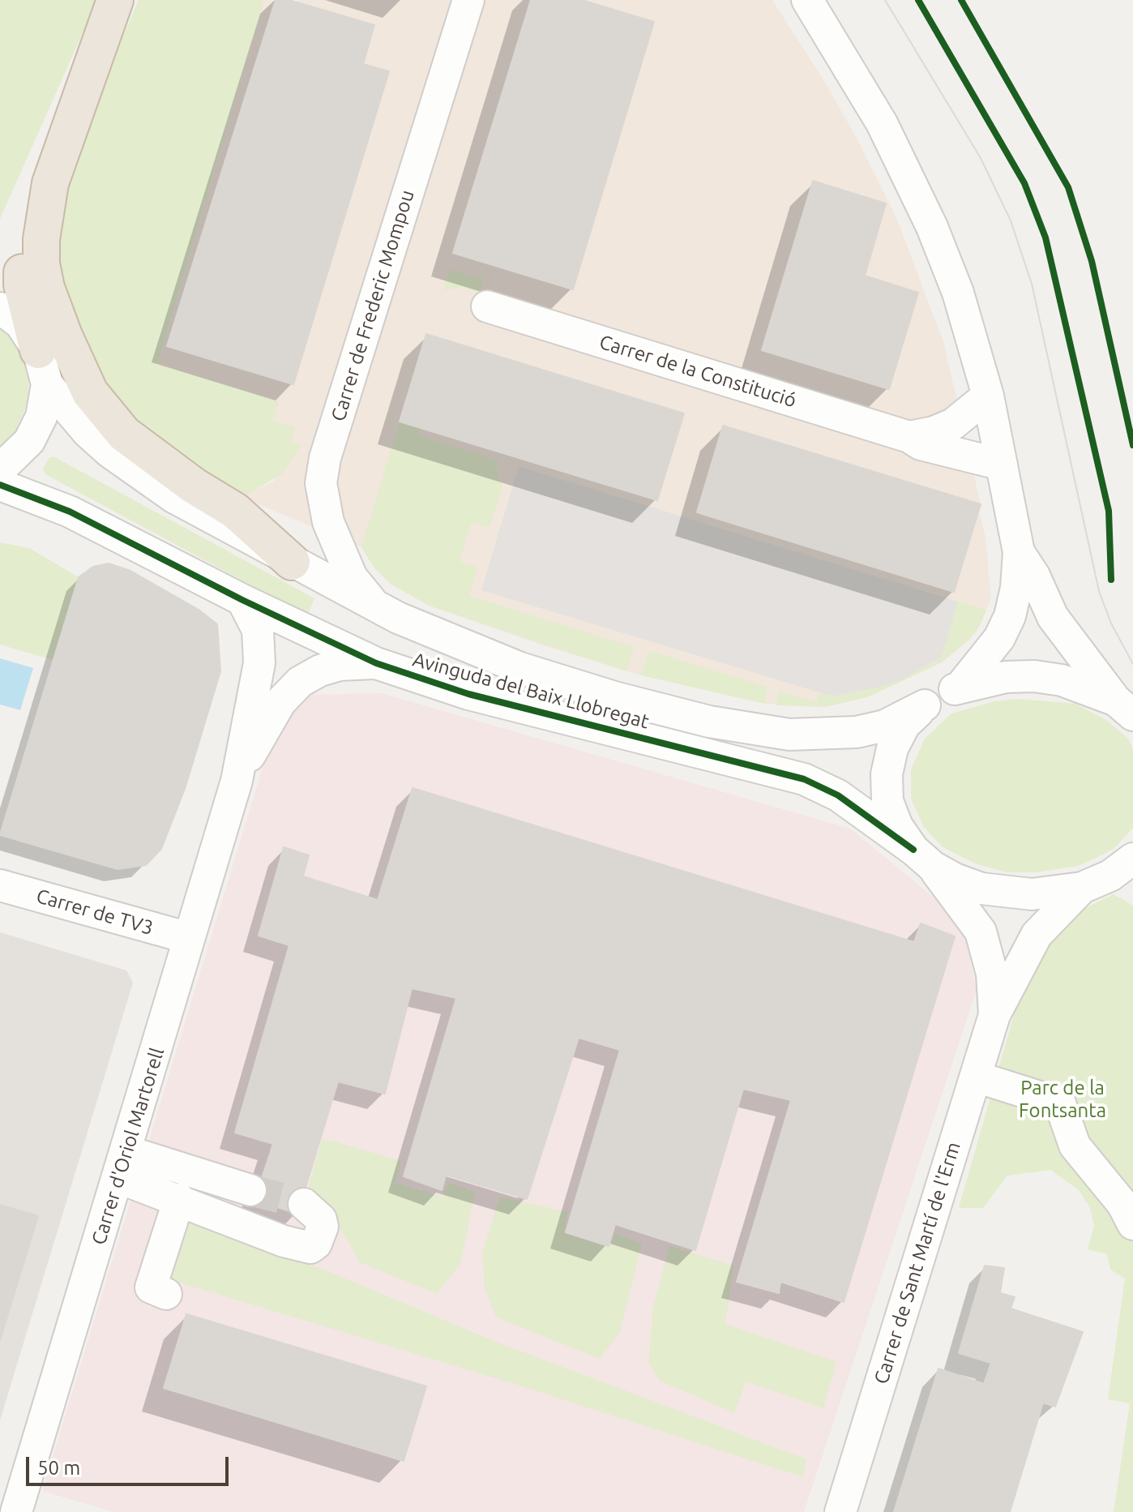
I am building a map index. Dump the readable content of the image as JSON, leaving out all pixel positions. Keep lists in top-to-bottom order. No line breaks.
{"streets":{"street":["Carrer de Frederic Mompou","Carrer de la Constitució","Avinguda del Baix Llobregat","Carrer de TV3","Carrer d'Oriol Martorell","Carrer de Sant Martí de l'Erm"]},"crossings":[["Carrer de Frederic Mompou","Avinguda del Baix Llobregat"],["Avinguda del Baix Llobregat","Carrer d'Oriol Martorell"],["Avinguda del Baix Llobregat","Carrer de Sant Martí de l'Erm"],["Carrer de TV3","Carrer d'Oriol Martorell"]],"parks":["Parc de la Fontsanta"],"scale_bar":"50 m"}
